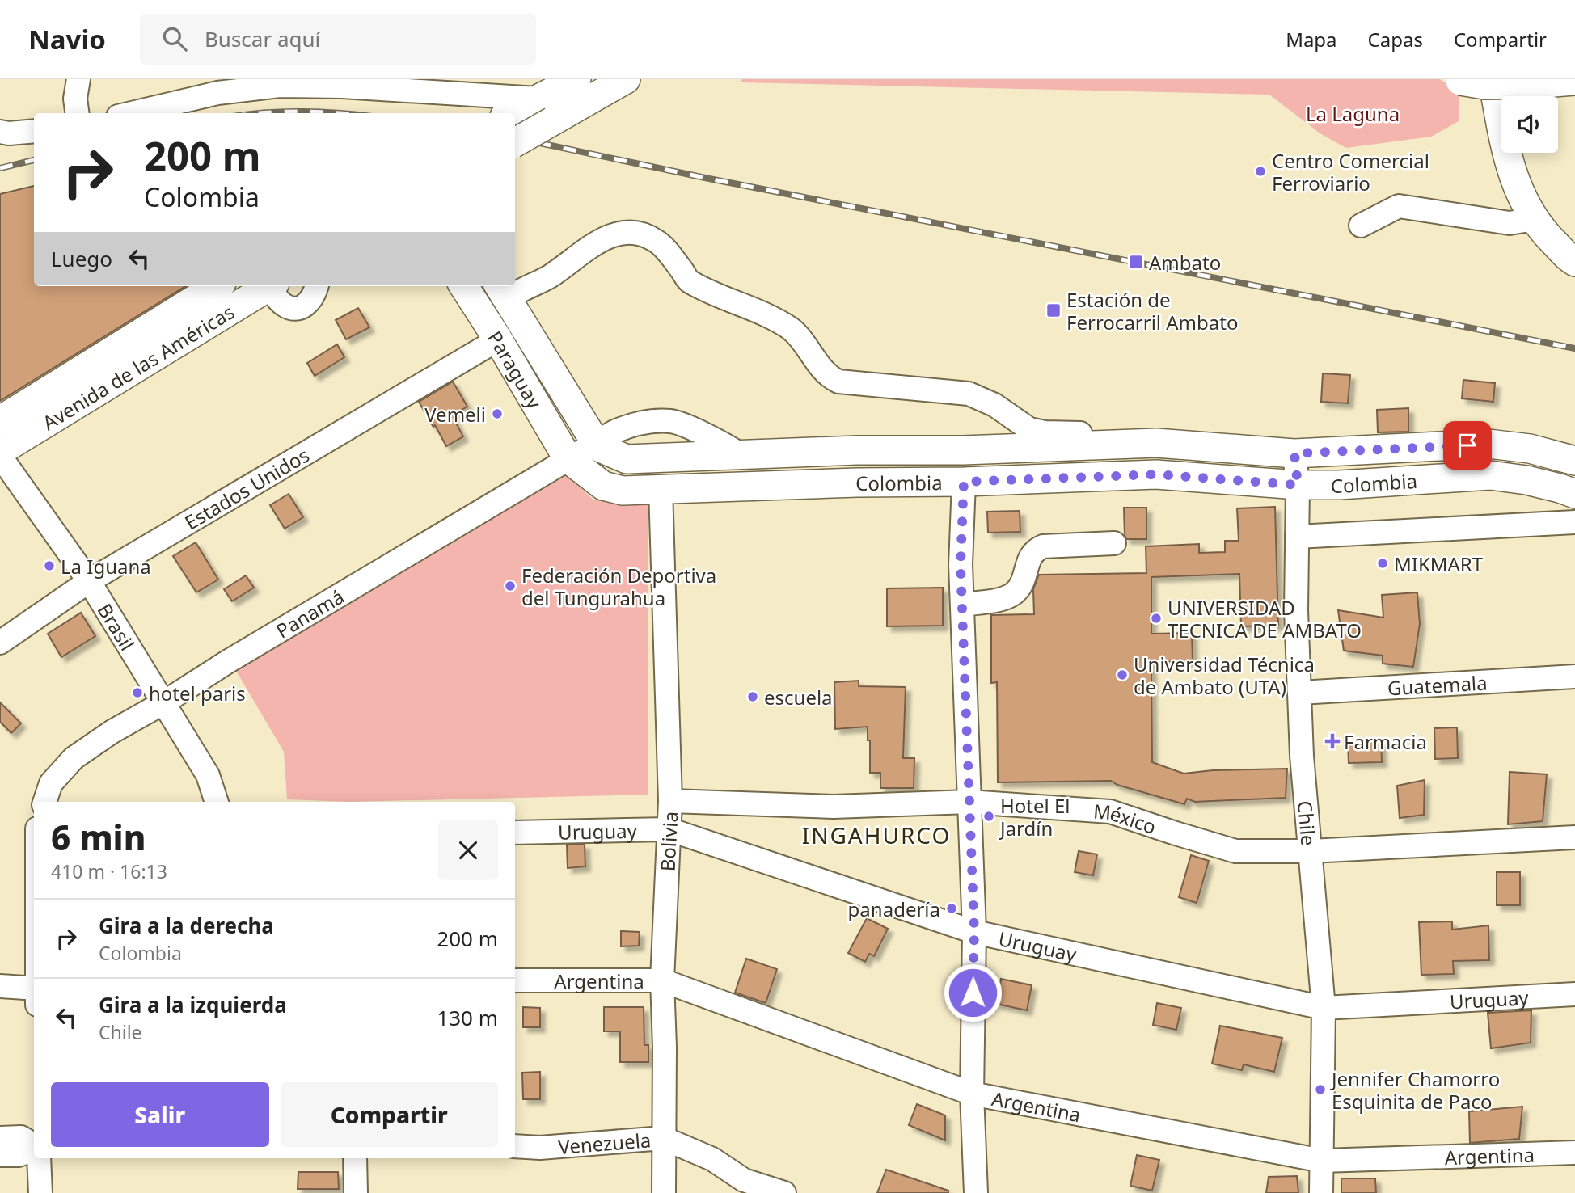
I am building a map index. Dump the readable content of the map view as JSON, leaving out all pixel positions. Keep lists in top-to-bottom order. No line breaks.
{"streets":{"main road":["Avenida de las Américas","Paraguay","Colombia"],"street":["Estados Unidos","Panamá","Brasil","Guatemala","México","Chile","Uruguay","Bolivia","Argentina","Venezuela"]},"crossings":[["Paraguay","Colombia"],["Paraguay","Estados Unidos"],["Paraguay","Panamá"],["Colombia","Panamá"],["Colombia","Chile"],["Colombia","Bolivia"],["Estados Unidos","Brasil"],["Panamá","Brasil"],["Guatemala","Chile"],["México","Chile"],["México","Bolivia"],["Chile","Uruguay"],["Chile","Argentina"],["Uruguay","Bolivia"],["Bolivia","Argentina"],["Bolivia","Venezuela"]],"districts":["INGAHURCO"],"parks":["La Laguna"],"places":{"other":["Centro Comercial Ferroviario","Vemeli","MIKMART","La Iguana","Federación Deportiva del Tungurahua","UNIVERSIDAD TECNICA DE AMBATO","Universidad Técnica de Ambato (UTA)","hotel paris","escuela","Hotel El Jardín","panadería","Jennifer Chamorro Esquinita de Paco"],"transit":["Ambato","Estación de Ferrocarril Ambato"],"health":["Farmacia"]},"page":{"header":"Navio","search":"Buscar aquí","nav":["Mapa","Capas","Compartir"],"turn":["200 m","Colombia"],"then":"Luego","heading":["6 min","410 m · 16:13"],"list":[{"name":"Gira a la derecha","note":"Colombia","value":"200 m"},{"name":"Gira a la izquierda","note":"Chile","value":"130 m"}],"buttons":["Salir","Compartir"]}}
